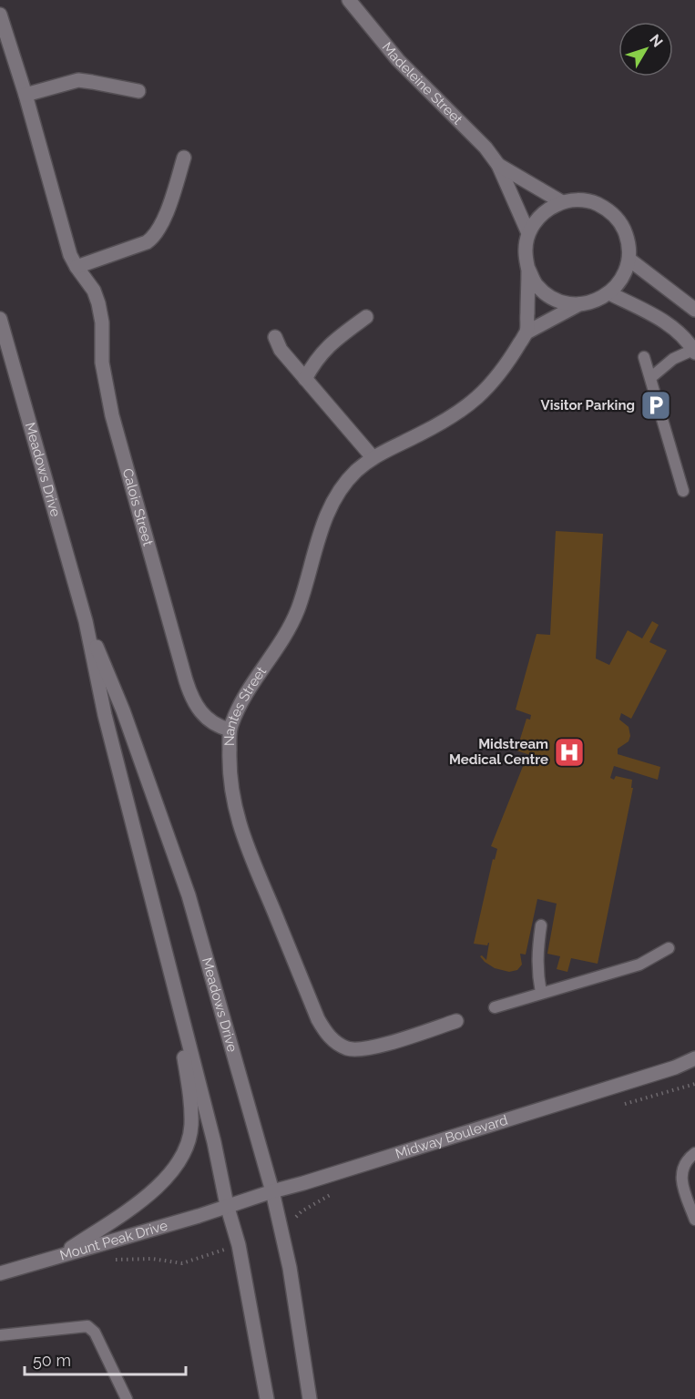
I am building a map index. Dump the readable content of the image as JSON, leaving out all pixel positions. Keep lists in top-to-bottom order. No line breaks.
{"streets":{"street":["Madeleine Street","Meadows Drive","Calois Street","Nantes Street","Midway Boulevard","Mount Peak Drive"]},"crossings":[["Madeleine Street","Nantes Street"],["Meadows Drive","Midway Boulevard"],["Meadows Drive","Mount Peak Drive"],["Calois Street","Nantes Street"],["Midway Boulevard","Mount Peak Drive"]],"places":{"parking":["Visitor Parking"],"hospital":["Midstream Medical Centre"]},"scale_bar":"50 m","north":"top right"}
